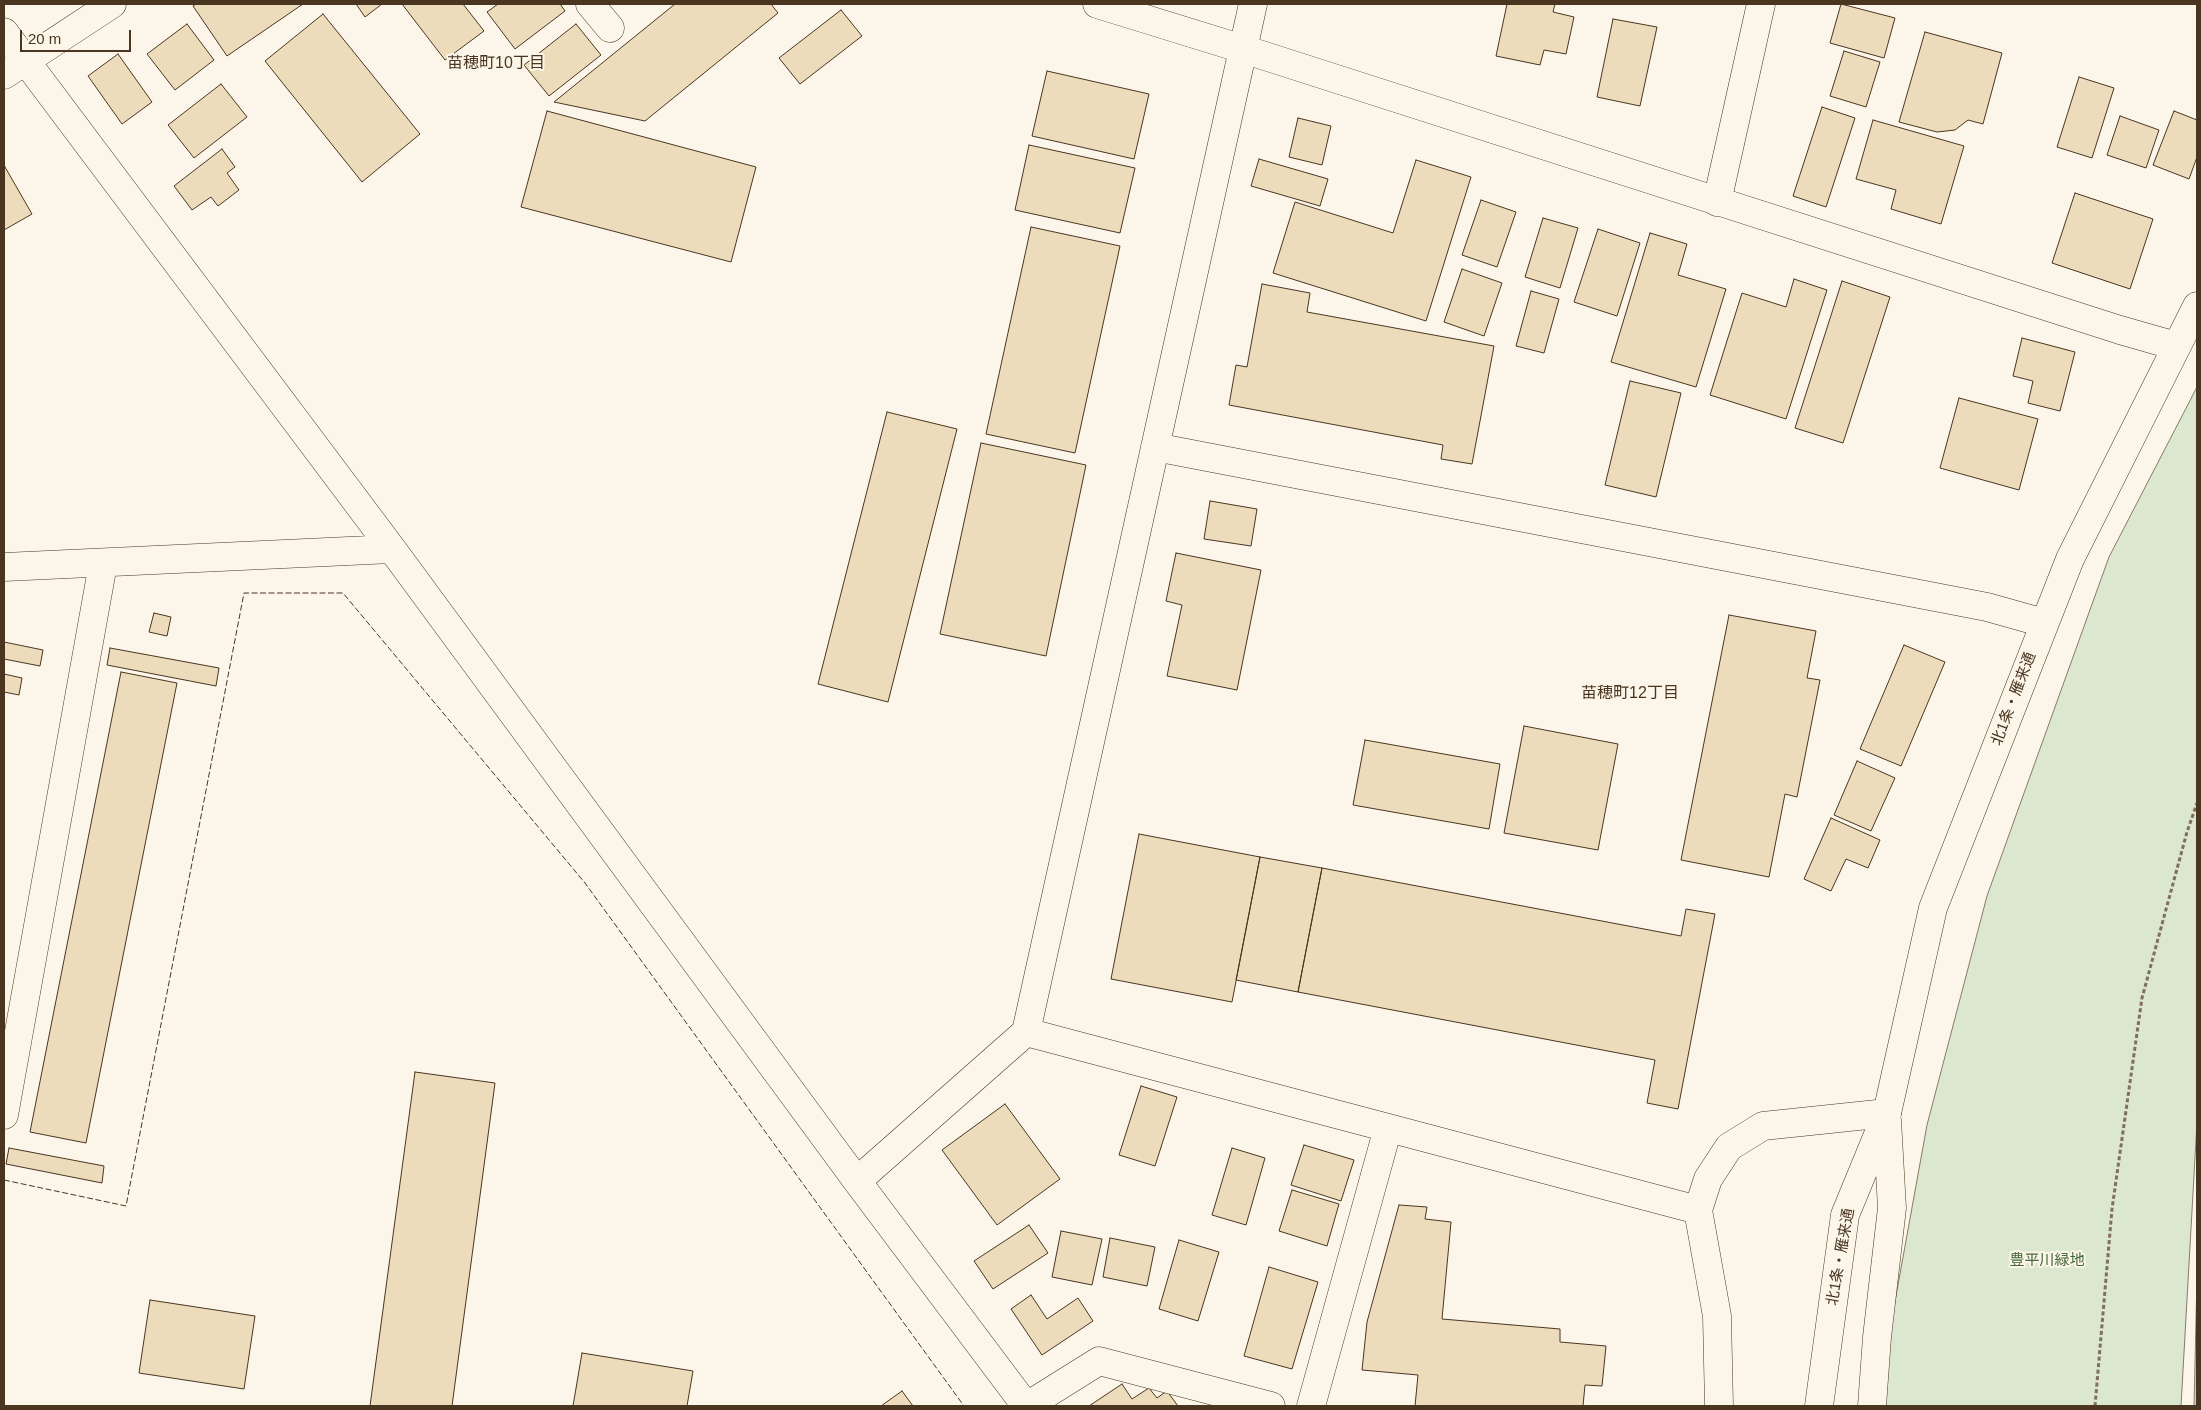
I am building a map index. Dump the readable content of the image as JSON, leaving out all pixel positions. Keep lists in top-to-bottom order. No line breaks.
{"streets":{"main road":["北1条・雁来通"]},"districts":["苗穂町10丁目","苗穂町12丁目"],"parks":["豊平川緑地"],"scale_bar":"20 m"}
